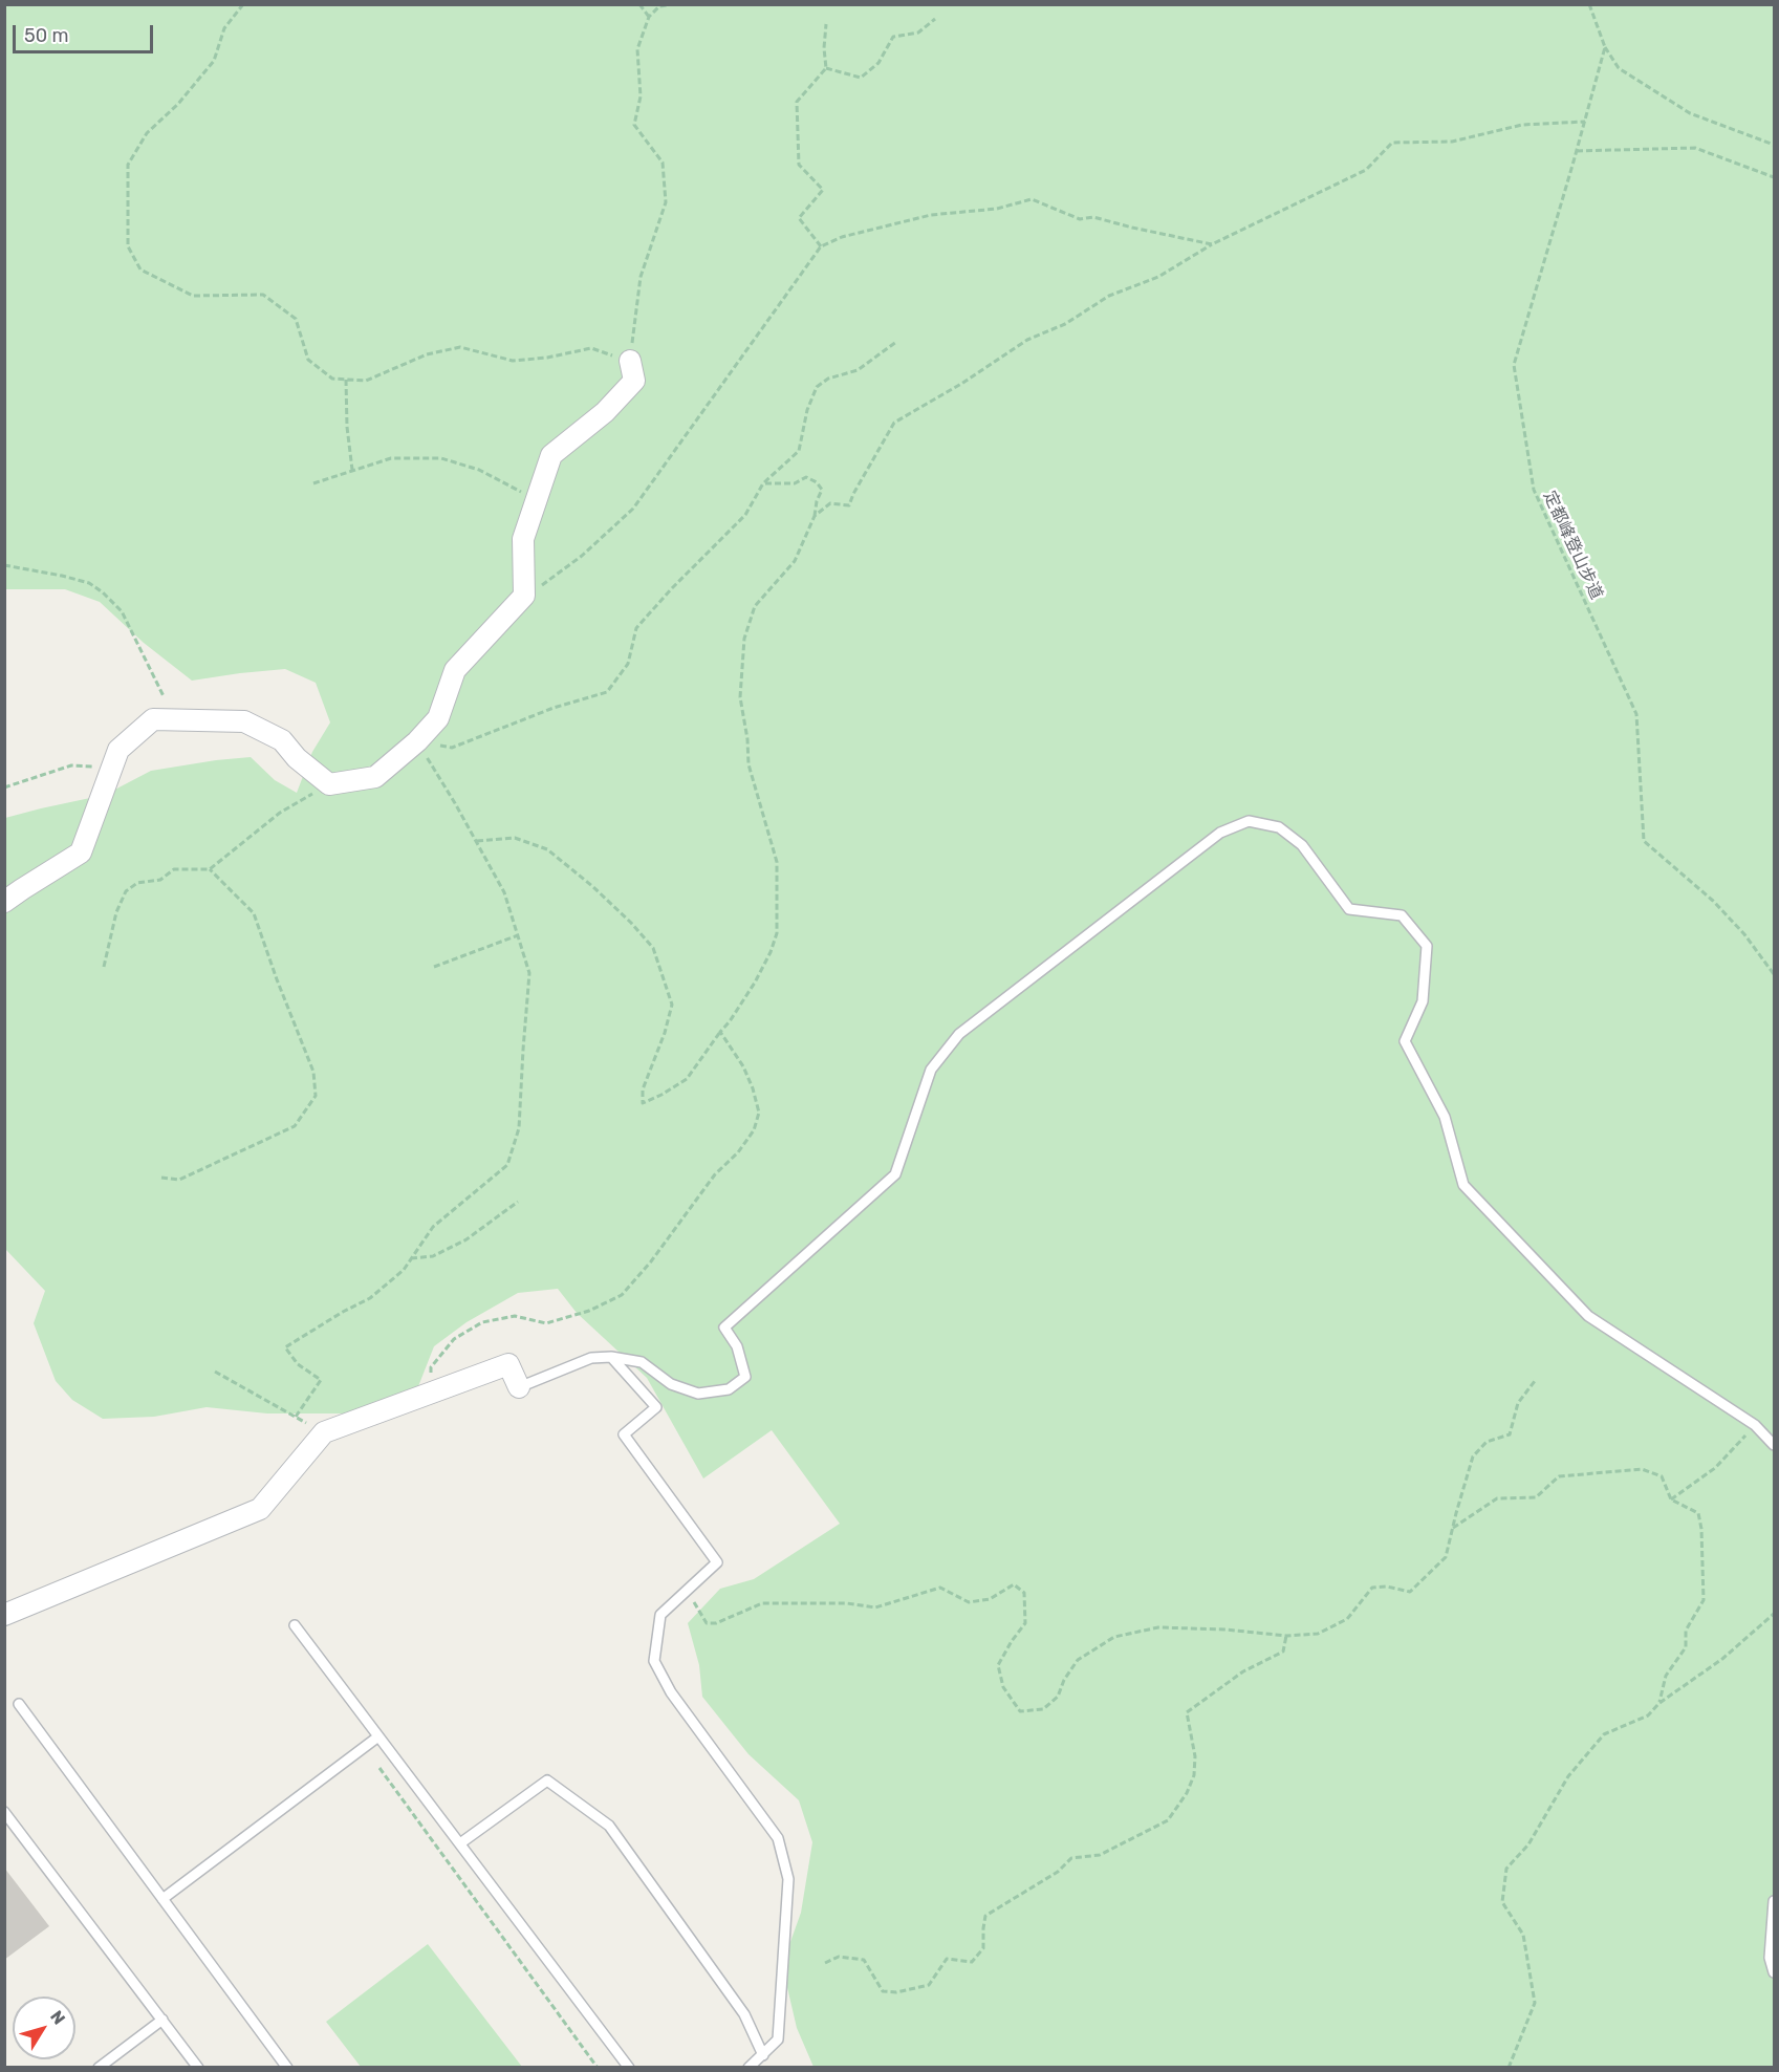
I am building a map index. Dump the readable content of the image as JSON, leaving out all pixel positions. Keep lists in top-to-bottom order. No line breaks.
{"streets":{"path":["定都峰登山步道"]},"scale_bar":"50 m","north":"top right"}
